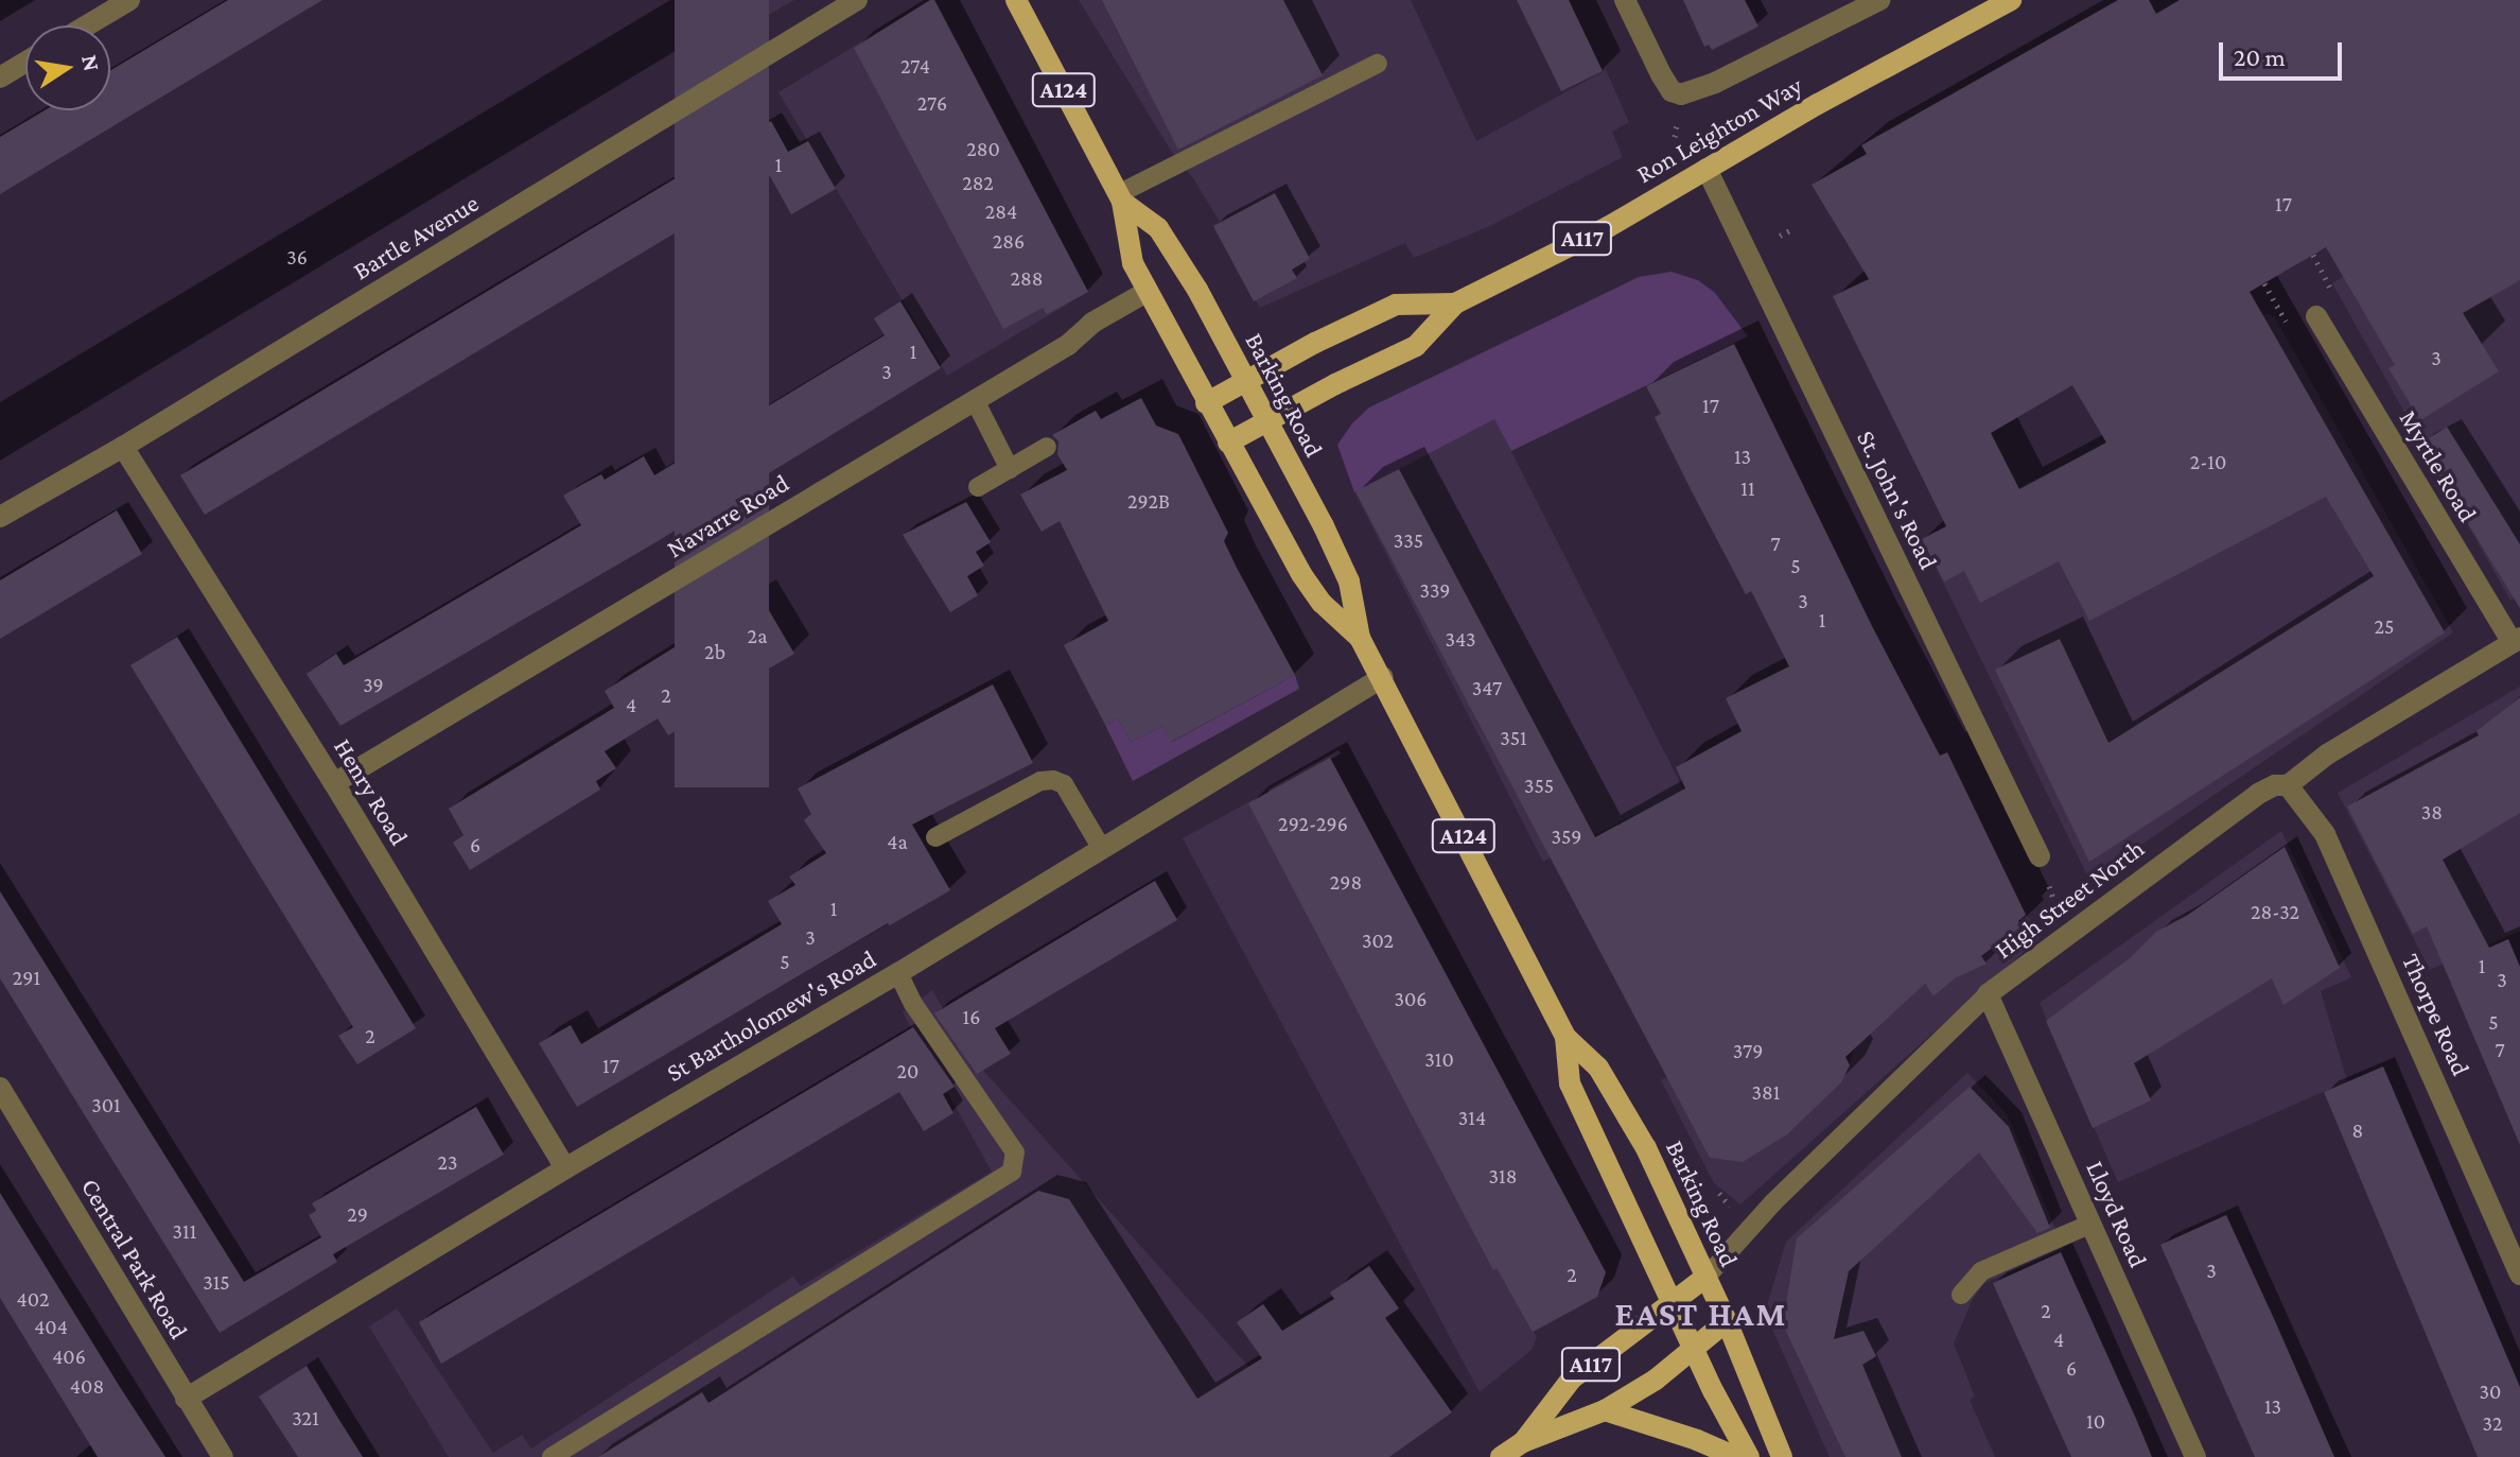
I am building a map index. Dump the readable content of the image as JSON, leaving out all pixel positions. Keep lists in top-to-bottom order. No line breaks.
{"streets":{"main road":["A124","Ron Leighton Way","A117","Barking Road"],"street":["Bartle Avenue","Myrtle Road","St. John's Road","Navarre Road","Henry Road","High Street North","Thorpe Road","St Bartholomew's Road","Lloyd Road","Central Park Road"]},"crossings":[["Ron Leighton Way","Barking Road"],["Ron Leighton Way","St. John's Road"],["Bartle Avenue","Henry Road"],["A117","Barking Road"],["Barking Road","Navarre Road"],["Barking Road","High Street North"],["Barking Road","St Bartholomew's Road"],["Myrtle Road","High Street North"],["Navarre Road","Henry Road"],["Henry Road","St Bartholomew's Road"],["High Street North","Thorpe Road"],["High Street North","Lloyd Road"],["St Bartholomew's Road","Central Park Road"]],"districts":["EAST HAM"],"house_numbers":["274","276","280","1","282","17","284","286","36","288","1","3","3","17","13","2-10","11","292B","335","7","5","339","3","1","25","2a","343","2b","39","347","2","4","351","355","38","292-296","359","4a","6","298","1","28-32","3","302","5","1","291","3","306","16","5","2","7","379","310","17","20","381","301","314","8","23","318","29","311","3","2","315","402","2","404","4","406","6","408","30","13","321","10","32"],"scale_bar":"20 m","north":"right"}
